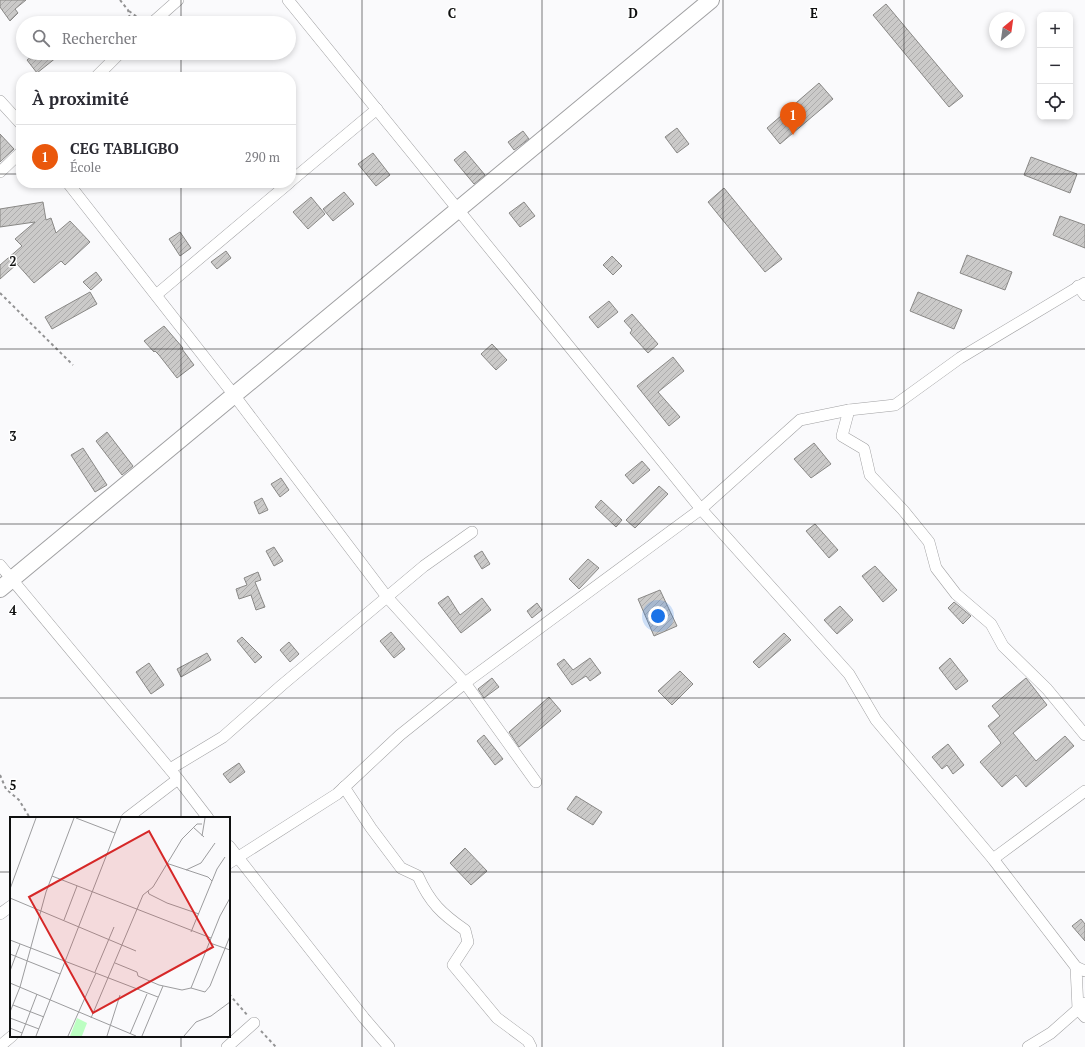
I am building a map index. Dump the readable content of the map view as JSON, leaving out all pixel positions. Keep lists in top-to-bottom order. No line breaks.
{"north":"top right","page":{"map_buttons":["+","−"],"search":"Rechercher","heading":"À proximité","pins":"1","list":[{"mark":"1","name":"CEG TABLIGBO","note":"École","value":"290 m"}]},"grid":{"columns":["C","D","E"],"rows":["2","3","4","5"]}}
